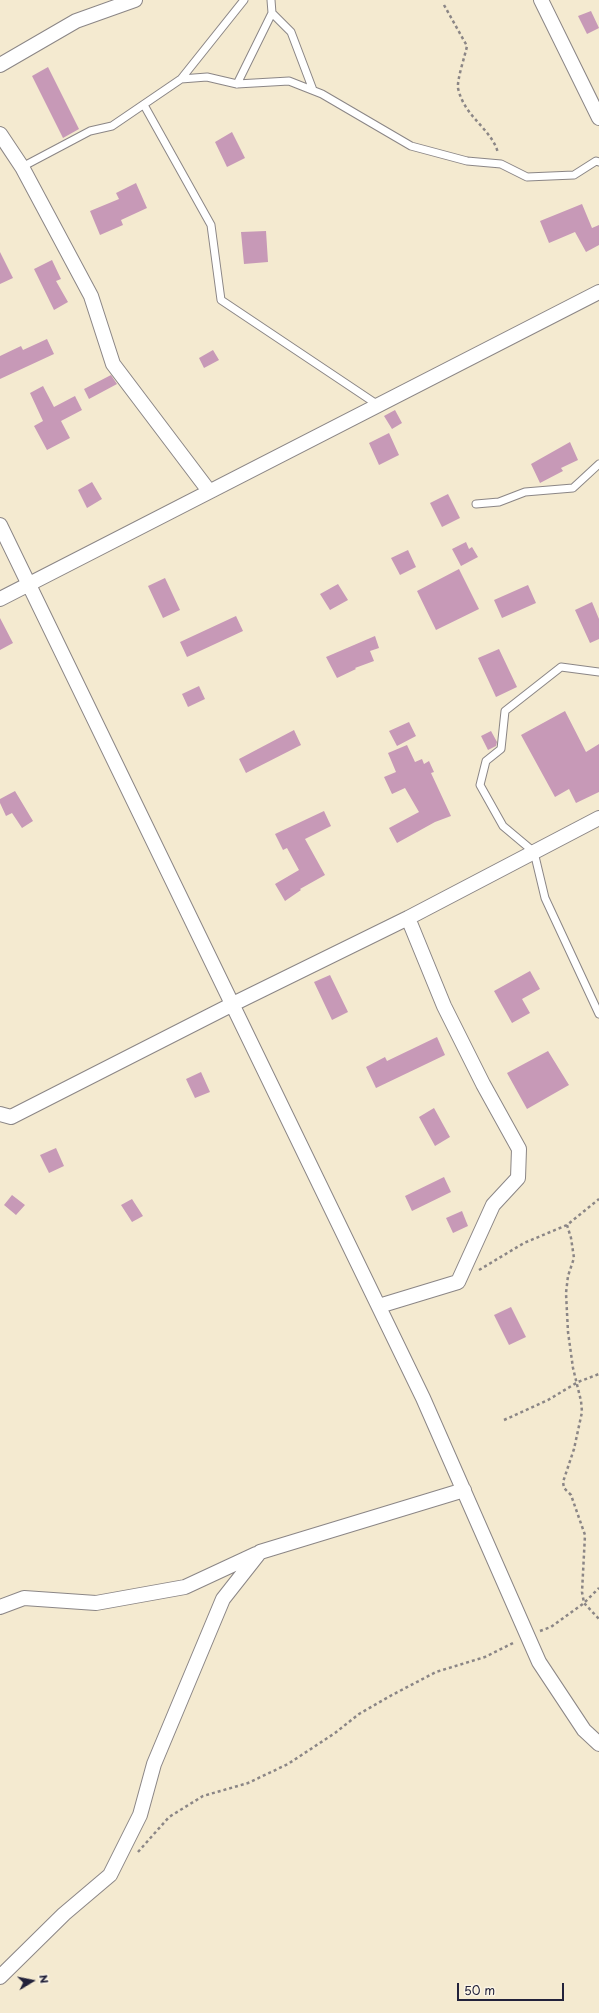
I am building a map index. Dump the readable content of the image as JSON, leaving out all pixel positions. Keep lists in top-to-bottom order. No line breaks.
{"scale_bar":"50 m","north":"right"}
